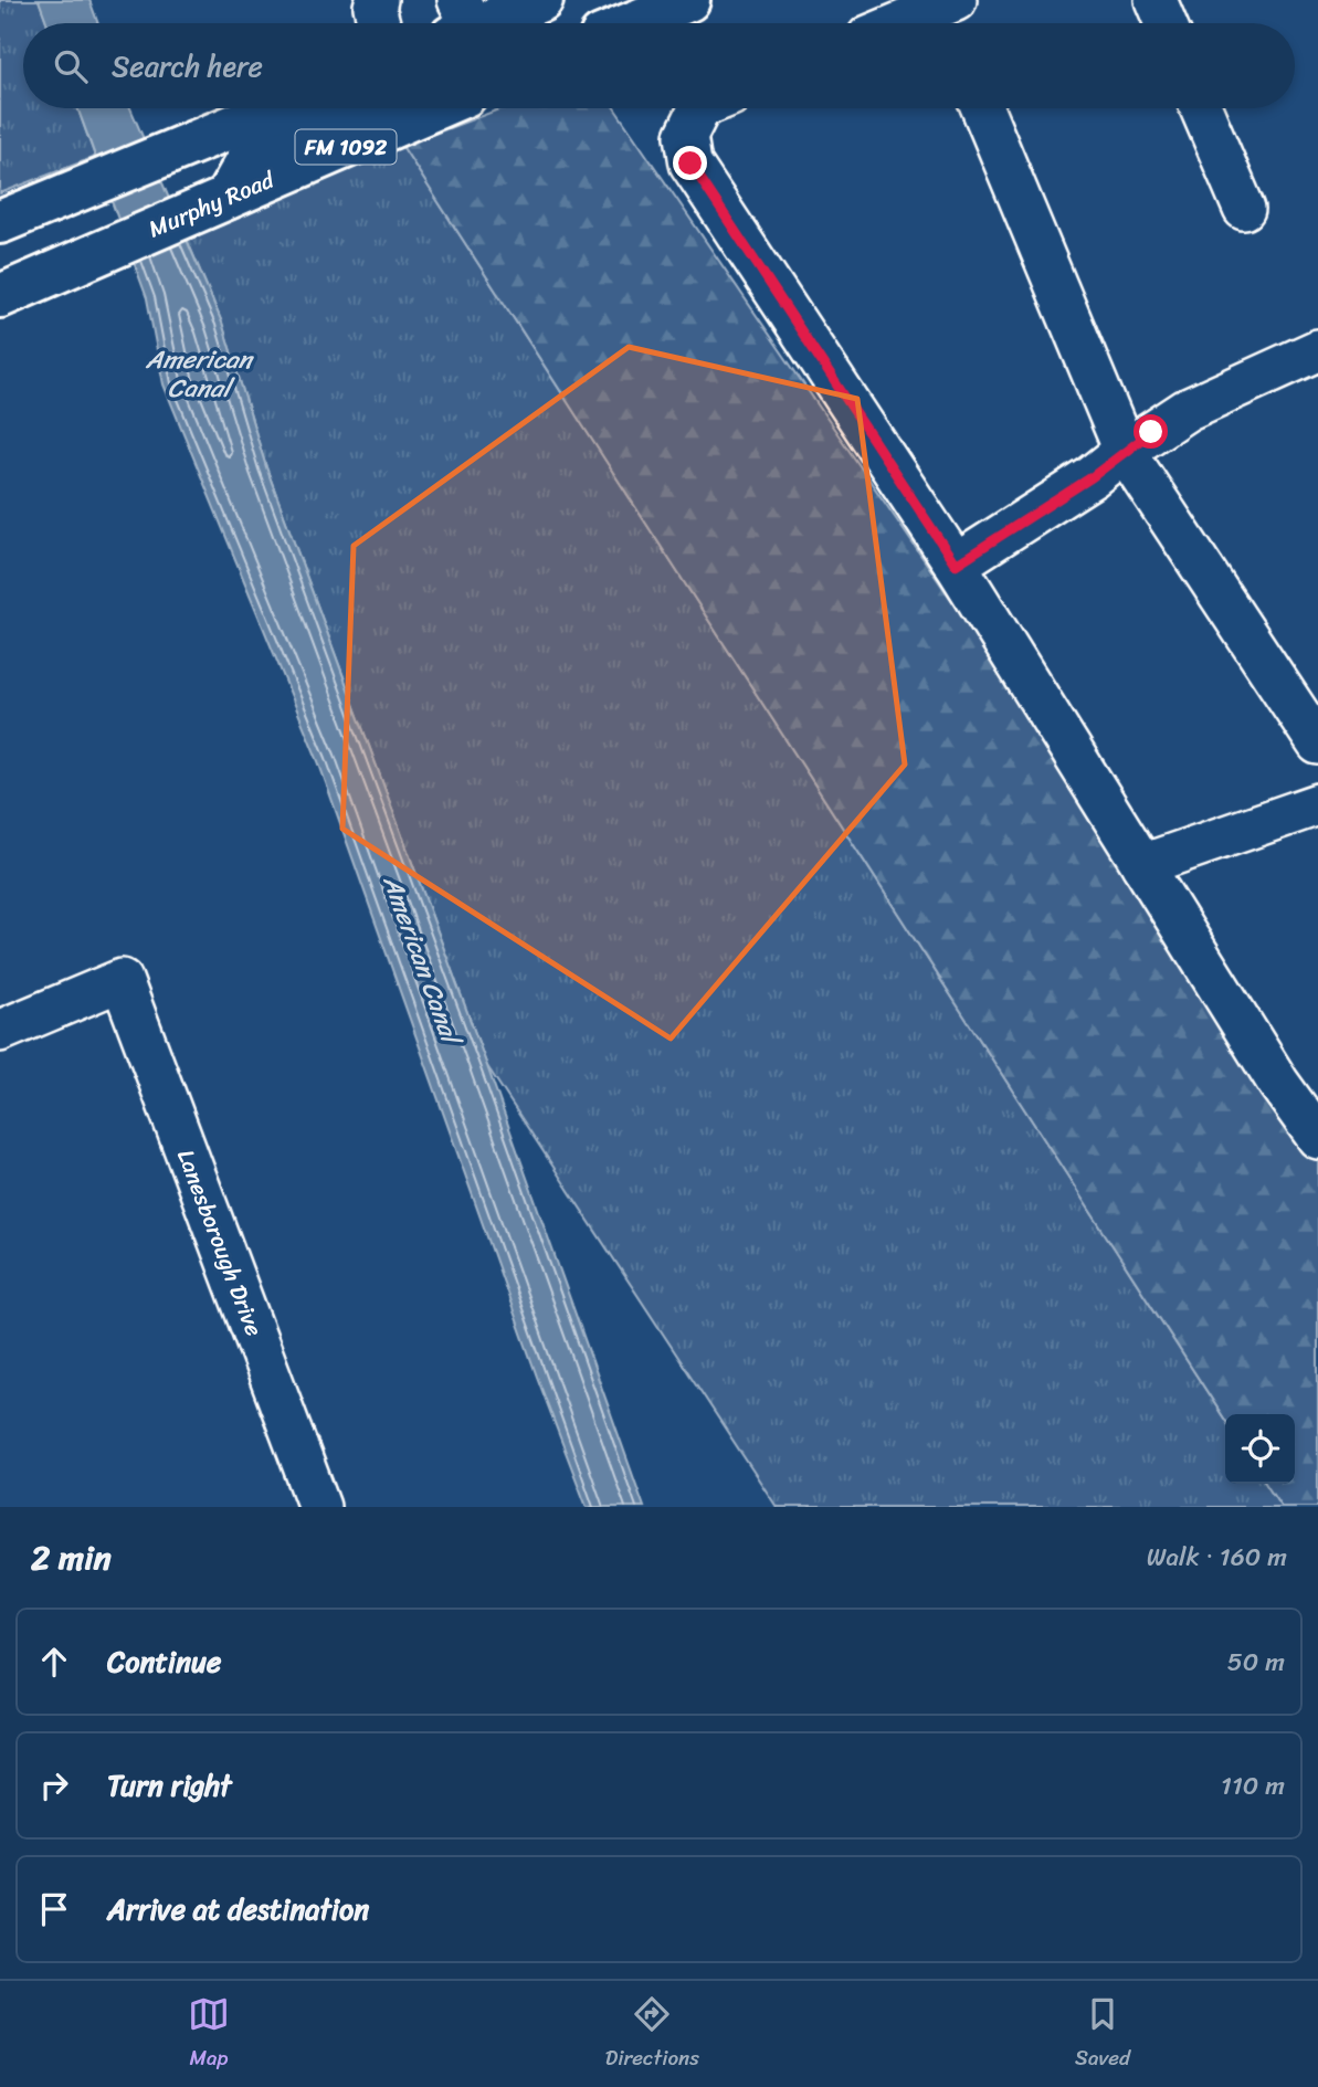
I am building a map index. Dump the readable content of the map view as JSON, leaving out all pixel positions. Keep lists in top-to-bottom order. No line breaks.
{"streets":{"main road":["FM 1092","Murphy Road"],"street":["Lanesborough Drive"]},"water":["American Canal"],"page":{"search":"Search here","heading":["2 min","Walk · 160 m"],"list":[["Continue","50 m"],["Turn right","110 m"],"Arrive at destination"],"nav":["Map","Directions","Saved"]}}
